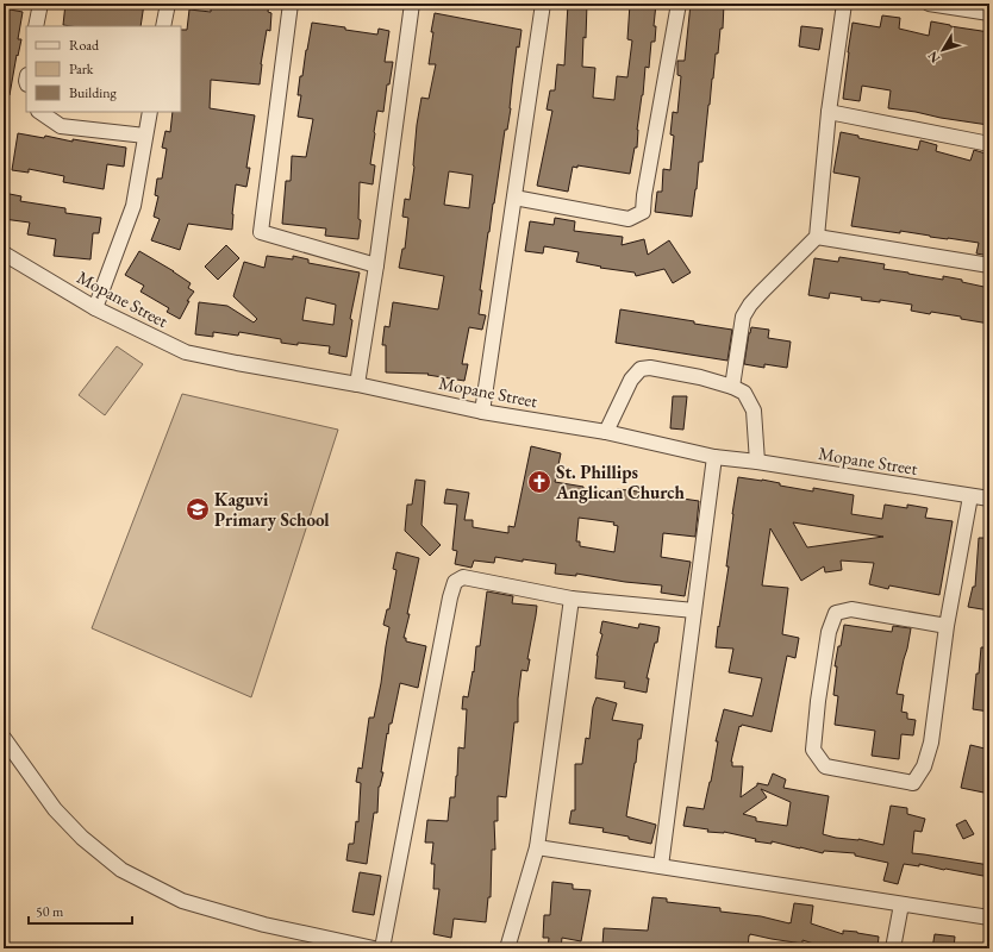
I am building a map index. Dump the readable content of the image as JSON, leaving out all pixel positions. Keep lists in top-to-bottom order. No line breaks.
{"streets":{"street":["Mopane Street"]},"places":{"church":["St. Phillips Anglican Church"],"school or university":["Kaguvi Primary School"]},"legend":["Road","Park","Building"],"scale_bar":"50 m","north":"bottom left"}
